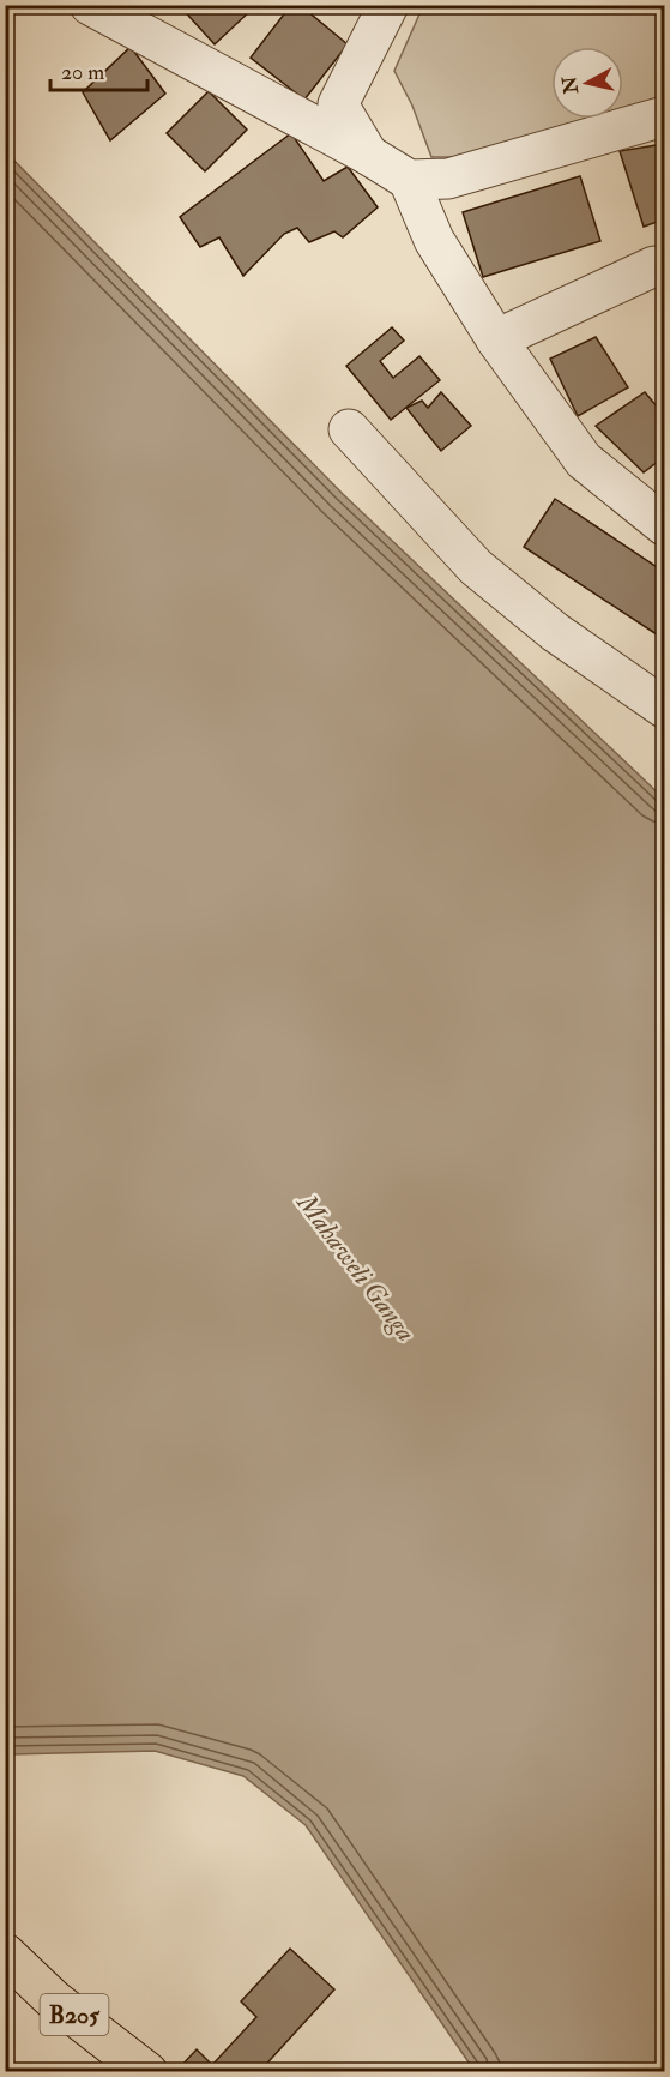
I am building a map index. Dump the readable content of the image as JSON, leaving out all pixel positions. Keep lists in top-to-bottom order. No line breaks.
{"streets":{"main road":["B205"]},"water":["Mahaweli Ganga"],"scale_bar":"20 m","north":"left"}
